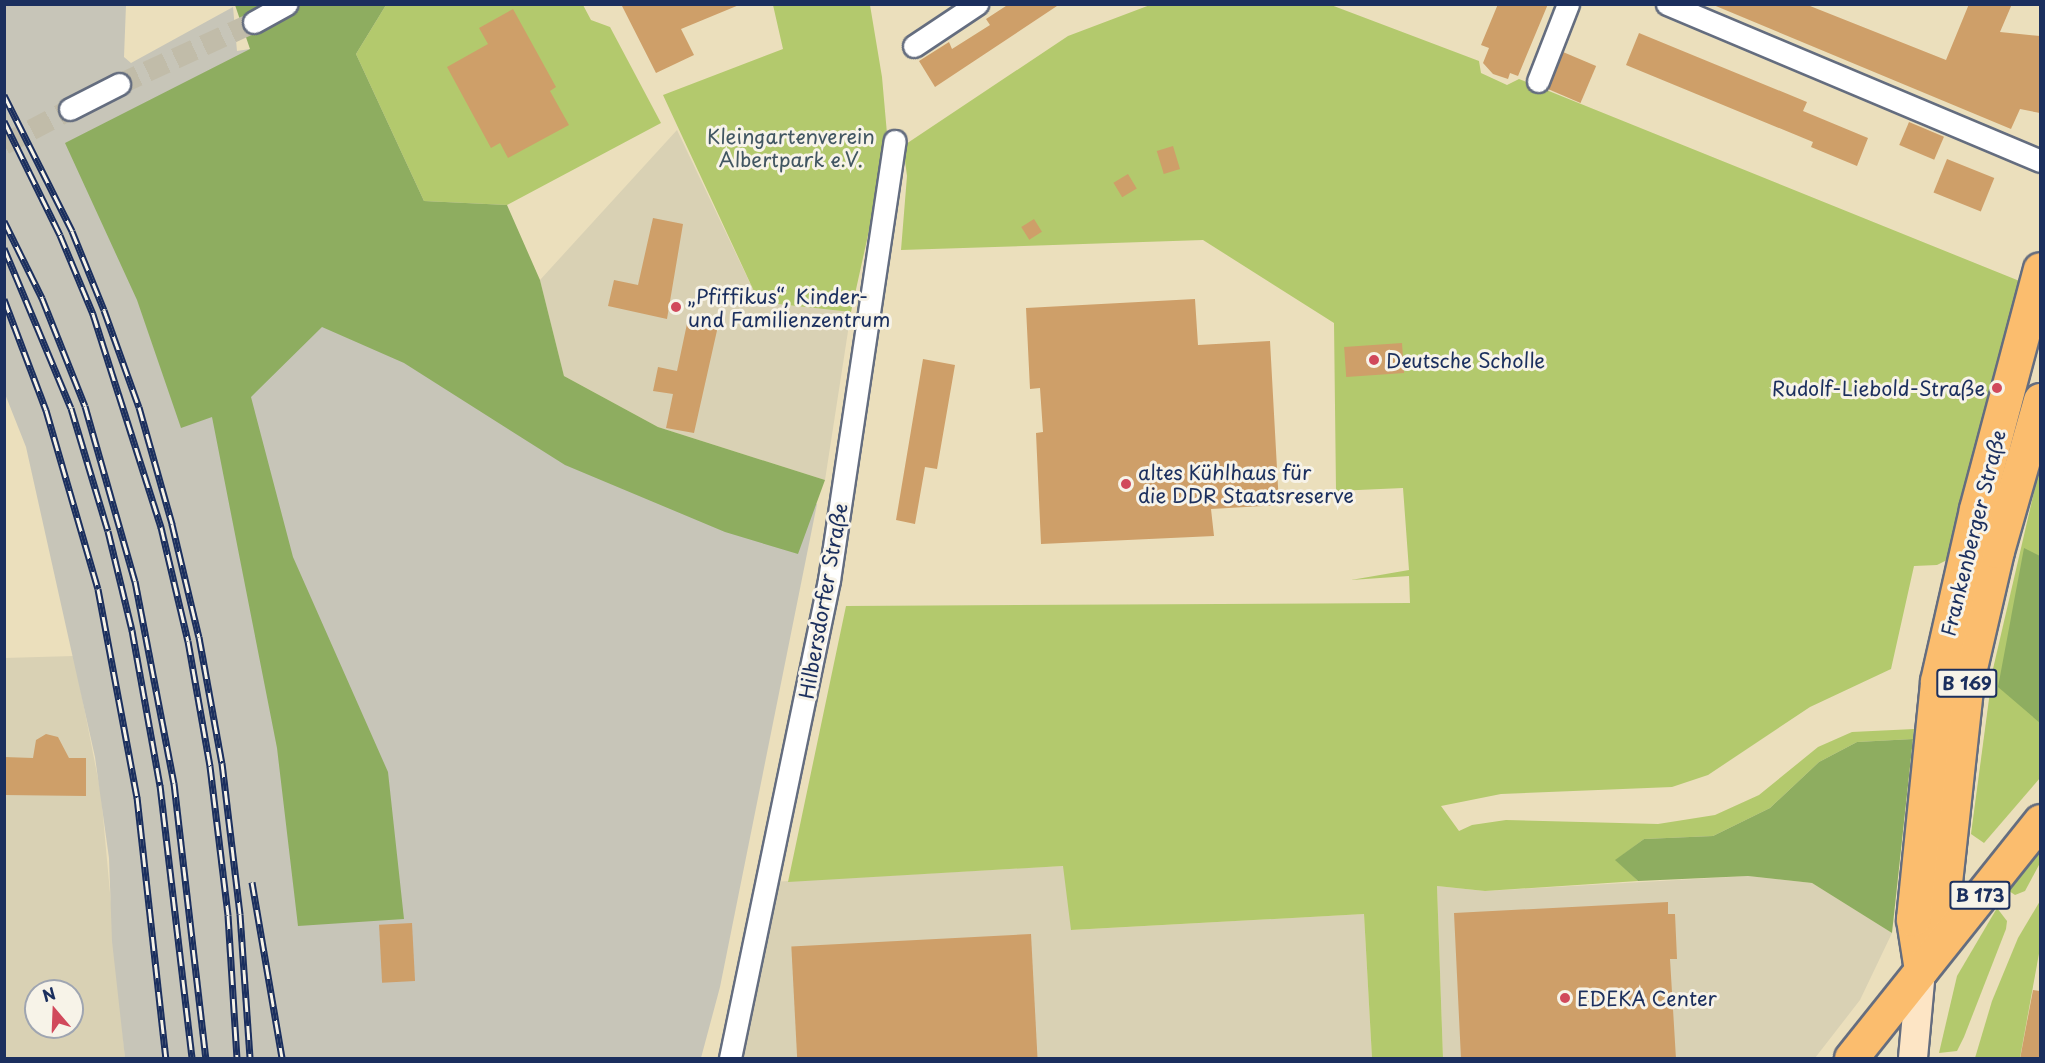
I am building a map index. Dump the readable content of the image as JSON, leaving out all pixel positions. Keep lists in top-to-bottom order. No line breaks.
{"streets":{"main road":["Frankenberger Straße","B 169","B 173"],"street":["Hilbersdorfer Straße"]},"crossings":[["Frankenberger Straße","B 173"]],"parks":["Kleingartenverein Albertpark e.V."],"places":["„Pfiffikus“, Kinder- und Familienzentrum","Deutsche Scholle","Rudolf-Liebold-Straße","altes Kühlhaus für die DDR Staatsreserve","EDEKA Center"],"north":"top"}
